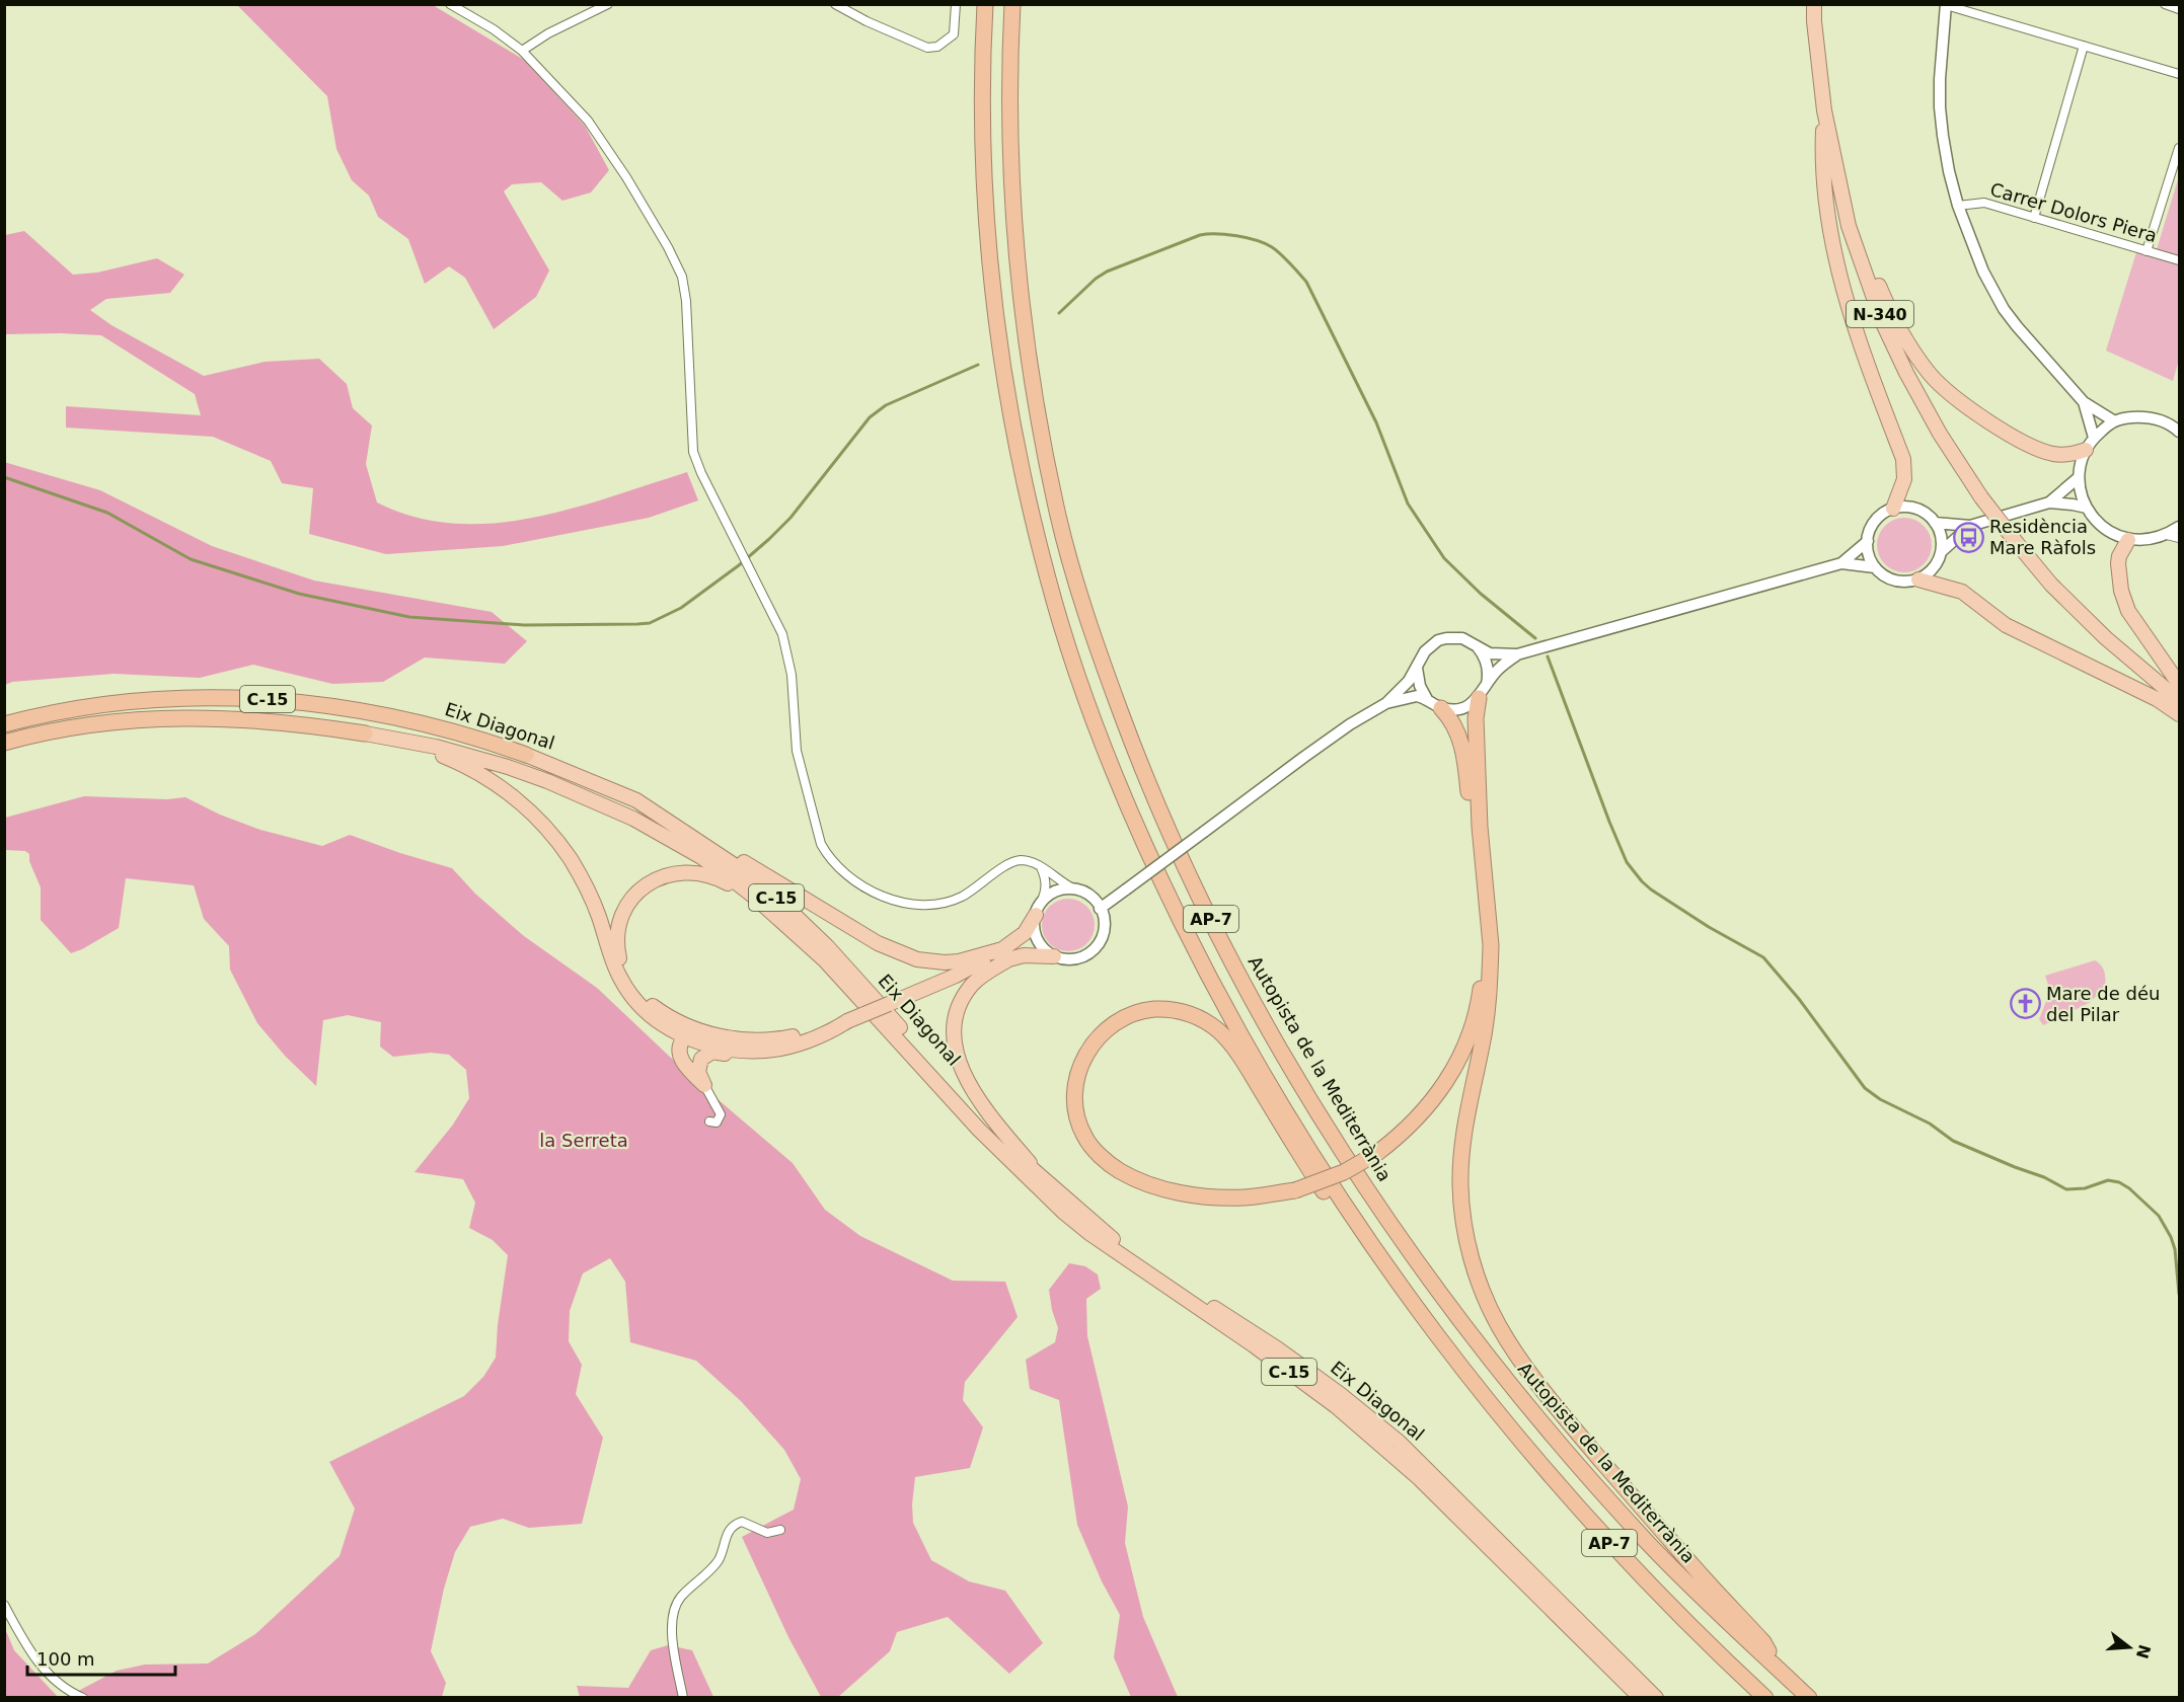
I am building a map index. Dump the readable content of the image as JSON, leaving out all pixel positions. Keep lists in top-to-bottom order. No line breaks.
{"streets":{"highway":["N-340","C-15","Eix Diagonal","AP-7","Autopista de la Mediterrània"],"street":["Carrer Dolors Piera"]},"parks":["la Serreta"],"places":{"bus stop":["Residència Mare Ràfols"],"church":["Mare de déu del Pilar"]},"scale_bar":"100 m","north":"right"}
